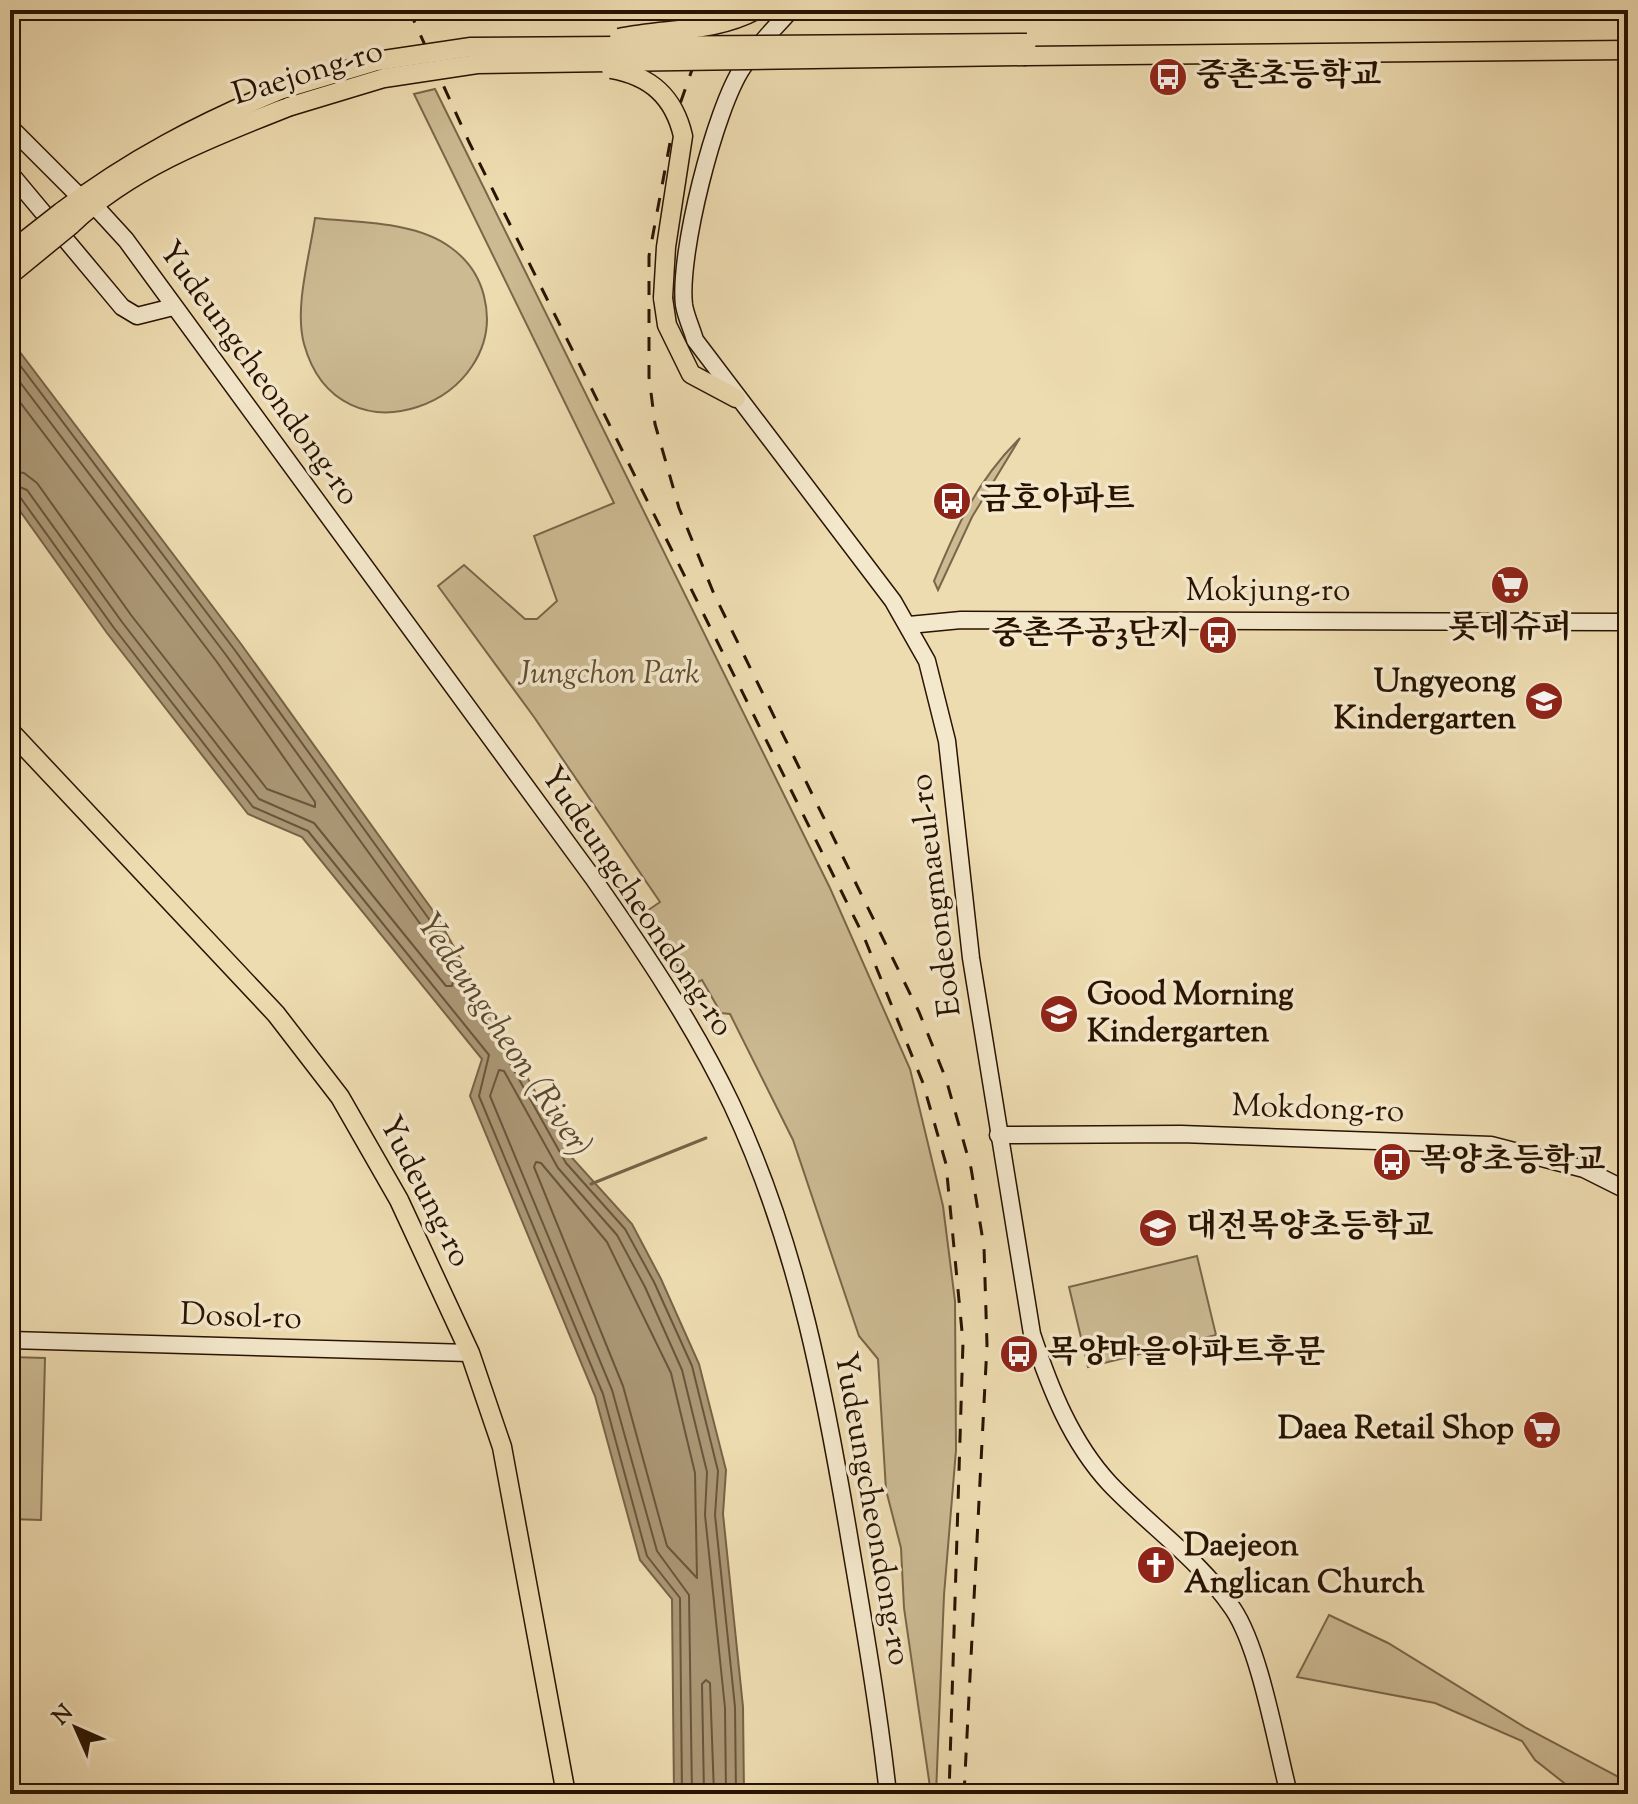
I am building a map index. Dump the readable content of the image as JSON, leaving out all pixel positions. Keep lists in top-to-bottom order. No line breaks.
{"streets":{"main road":["Daejong-ro","Yudeungcheondong-ro","Mokjung-ro","Eodeongmaeul-ro","Mokdong-ro","Yudeung-ro","Dosol-ro"]},"crossings":[["Daejong-ro","Yudeungcheondong-ro"],["Mokjung-ro","Eodeongmaeul-ro"],["Eodeongmaeul-ro","Mokdong-ro"],["Yudeung-ro","Dosol-ro"]],"water":["Yedeungcheon (River)"],"parks":["Jungchon Park"],"places":{"bus stop":["중촌초등학교","금호아파트","중촌주공3단지","목양초등학교","목양마을아파트후문"],"supermarket":["롯데슈퍼","Daea Retail Shop"],"school or university":["Ungyeong Kindergarten","Good Morning Kindergarten","대전목양초등학교"],"church":["Daejeon Anglican Church"]},"north":"top left"}
